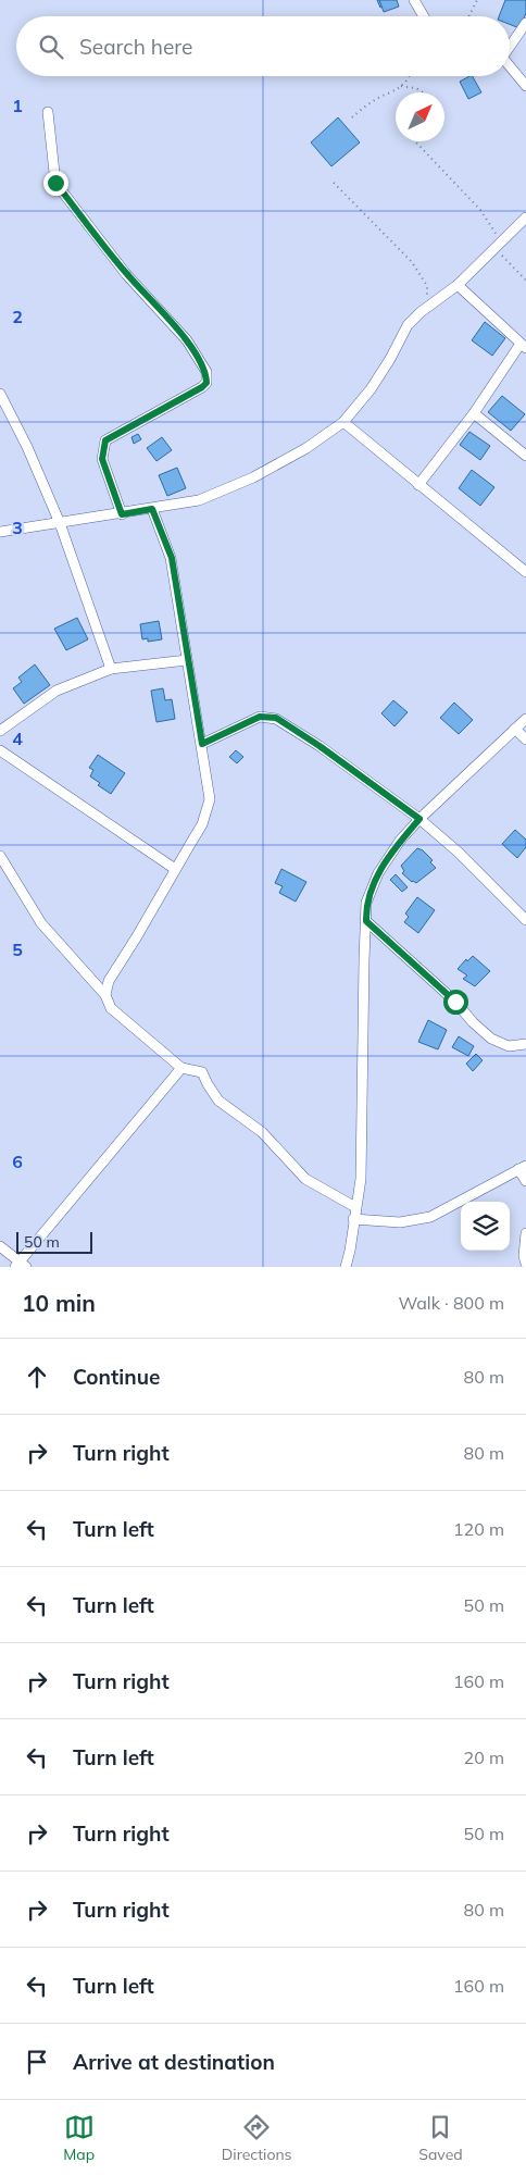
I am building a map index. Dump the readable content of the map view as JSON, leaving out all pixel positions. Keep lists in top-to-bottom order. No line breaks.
{"scale_bar":"50 m","north":"top right","page":{"search":"Search here","scale":"50 m","heading":["10 min","Walk · 800 m"],"list":[["Continue","80 m"],["Turn right","80 m"],["Turn left","120 m"],["Turn left","50 m"],["Turn right","160 m"],["Turn left","20 m"],["Turn right","50 m"],["Turn right","80 m"],["Turn left","160 m"],"Arrive at destination"],"nav":["Map","Directions","Saved"]},"grid":{"rows":["1","2","3","4","5","6"]}}
